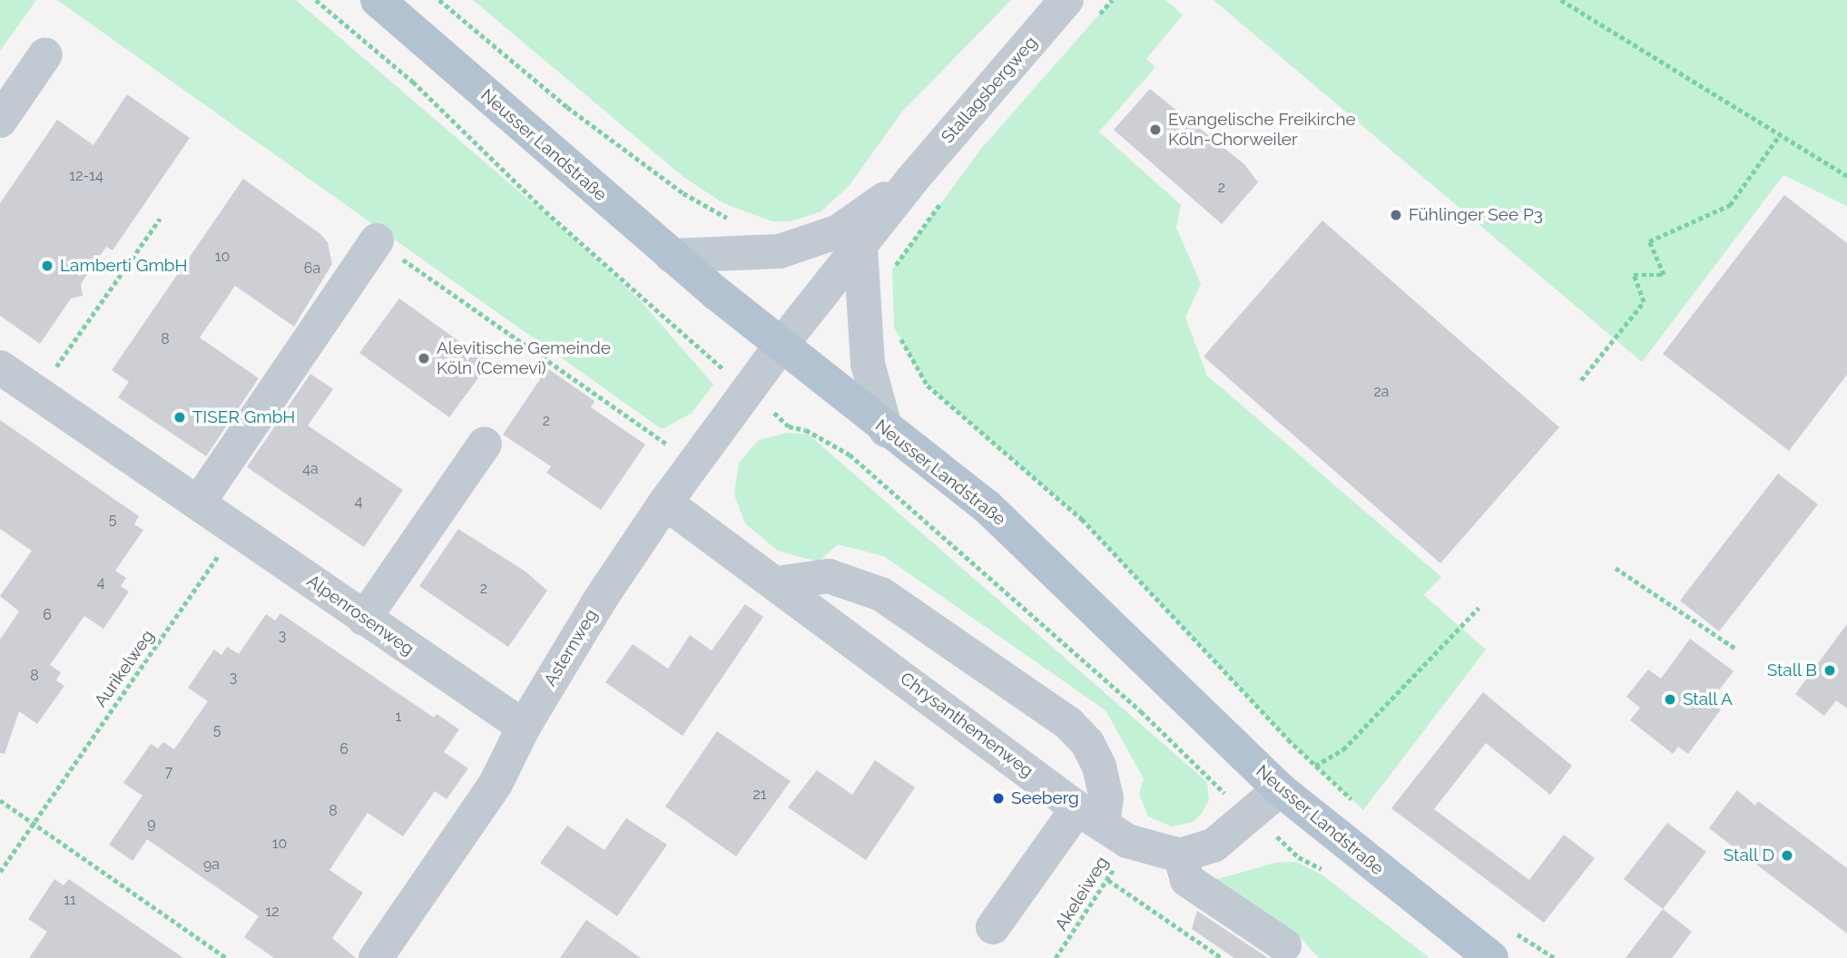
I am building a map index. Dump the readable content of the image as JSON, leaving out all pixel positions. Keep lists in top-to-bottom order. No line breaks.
{"streets":{"main road":["Neusser Landstraße"],"street":["Stallagsbergweg","Alpenrosenweg","Asternweg","Chrysanthemenweg"],"path":["Aurikelweg","Akeleiweg"]},"crossings":[["Stallagsbergweg","Neusser Landstraße"],["Stallagsbergweg","Asternweg"],["Neusser Landstraße","Asternweg"],["Alpenrosenweg","Asternweg"],["Alpenrosenweg","Aurikelweg"],["Asternweg","Chrysanthemenweg"],["Chrysanthemenweg","Akeleiweg"]],"places":["Evangelische Freikirche Köln-Chorweiler","Fühlinger See P3","Lamberti GmbH","Alevitische Gemeinde Köln (Cemevi)","TISER GmbH","Stall B","Stall A","Seeberg","Stall D"],"house_numbers":["12-14","2","10","6a","8","2a","2","4a","4","5","4","2","6","3","8","3","1","5","6","7","21","8","9","10","9a","11","12"]}
